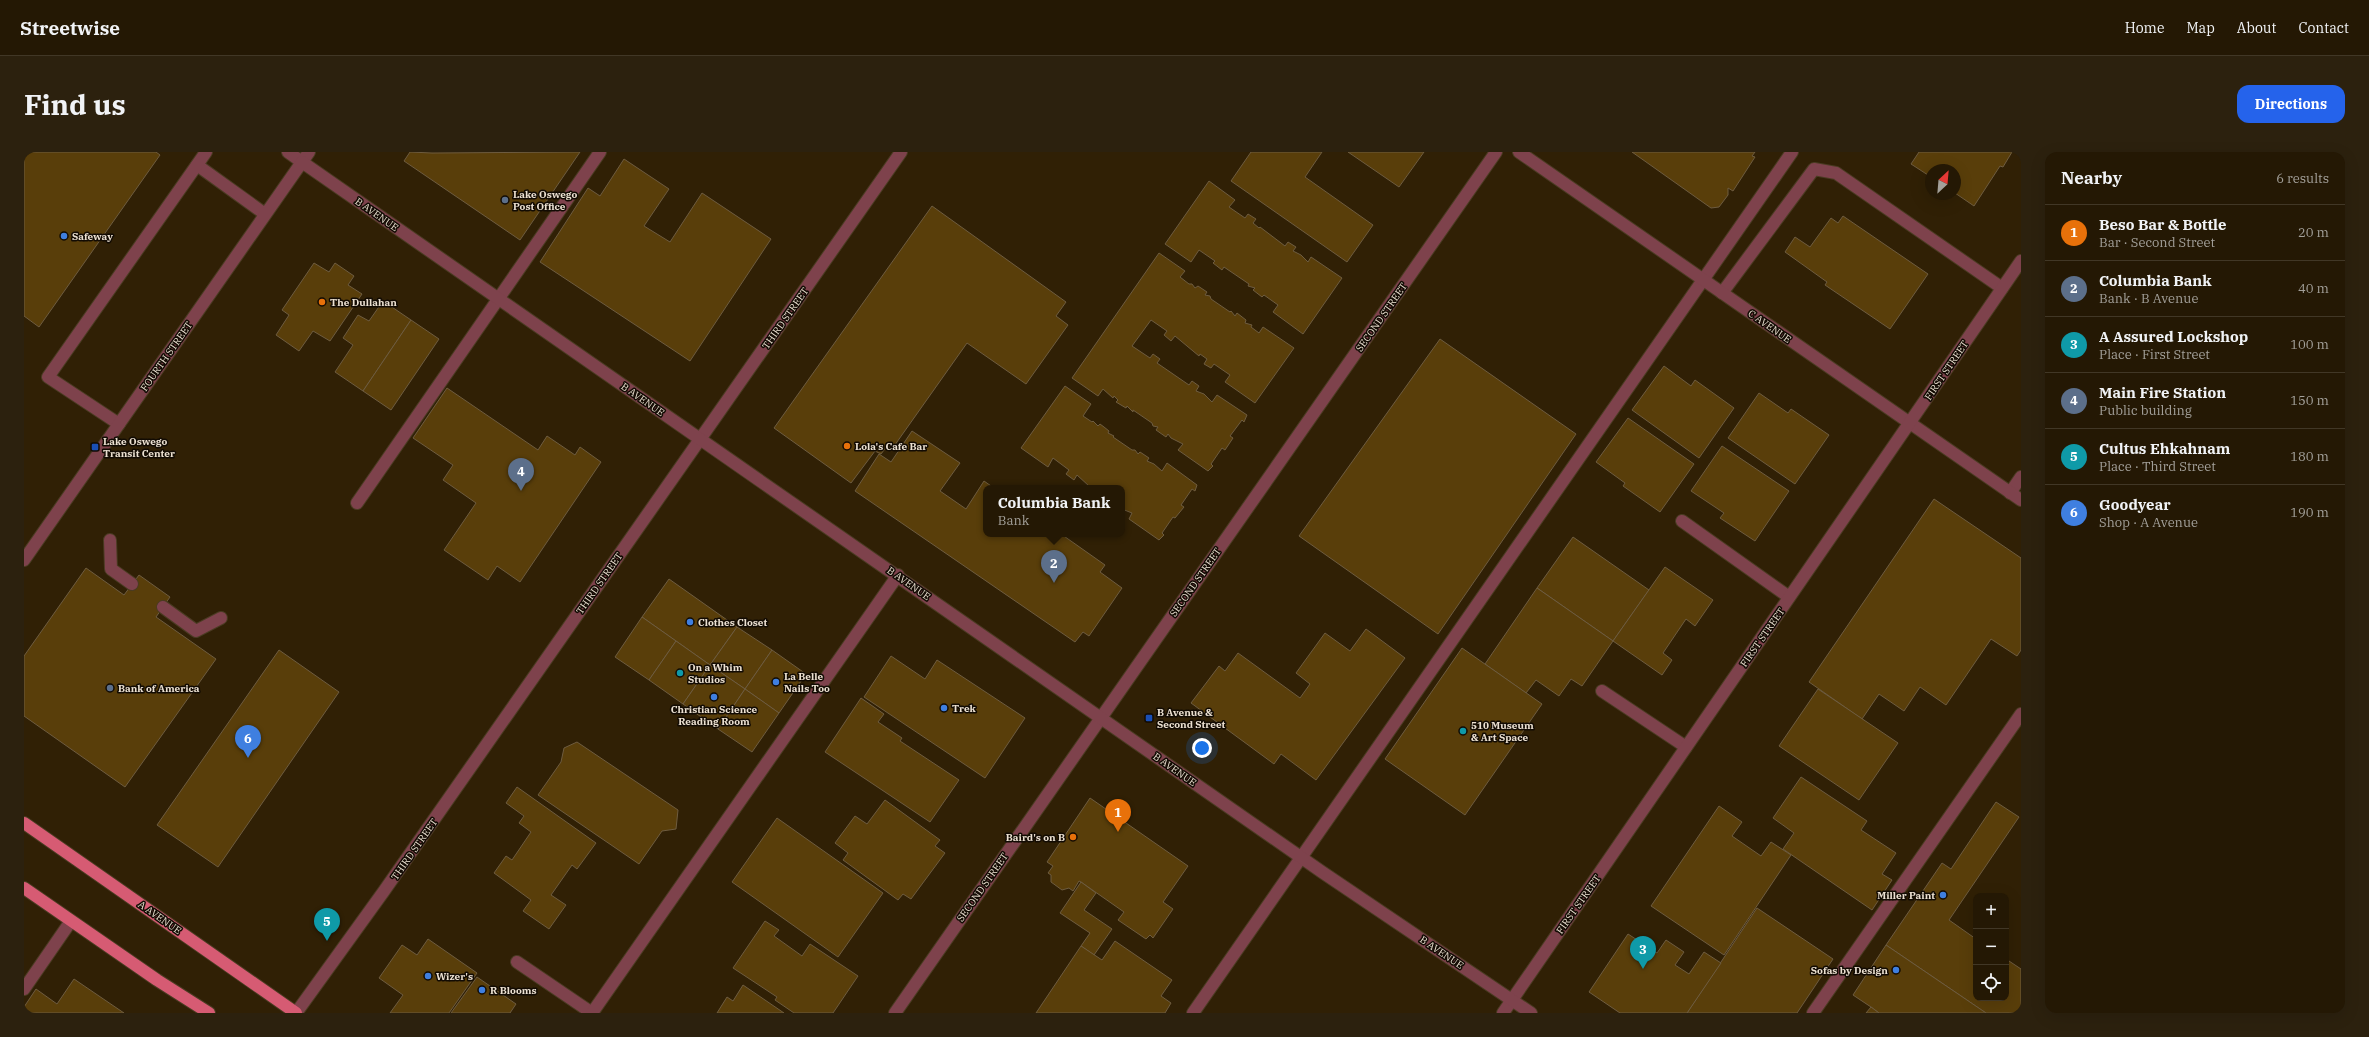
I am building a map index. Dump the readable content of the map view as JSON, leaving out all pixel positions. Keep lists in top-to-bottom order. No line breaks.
{"streets":{"main road":["A AVENUE"],"street":["B AVENUE","SECOND STREET","THIRD STREET","C AVENUE","FOURTH STREET","FIRST STREET"]},"crossings":[["B AVENUE","SECOND STREET"],["B AVENUE","THIRD STREET"],["B AVENUE","FOURTH STREET"],["B AVENUE","FIRST STREET"],["THIRD STREET","A AVENUE"],["C AVENUE","FIRST STREET"]],"places":{"other":["Lake Oswego Post Office","Safeway","The Dullahan","Lola's Cafe Bar","Clothes Closet","On a Whim Studios","La Belle Nails Too","Bank of America","Christian Science Reading Room","Trek","510 Museum & Art Space","Baird's on B","Miller Paint","Sofas by Design","Wizer's","R Blooms"],"transit":["Lake Oswego Transit Center","B Avenue & Second Street"]},"north":"top right","page":{"header":"Streetwise","nav":["Home","Map","About","Contact"],"buttons":"Directions","title":"Find us","heading":["Nearby","6 results"],"list":[{"mark":"1","name":"Beso Bar & Bottle","note":"Bar · Second Street","value":"20 m"},{"mark":"2","name":"Columbia Bank","note":"Bank · B Avenue","value":"40 m"},{"mark":"3","name":"A Assured Lockshop","note":"Place · First Street","value":"100 m"},{"mark":"4","name":"Main Fire Station","note":"Public building","value":"150 m"},{"mark":"5","name":"Cultus Ehkahnam","note":"Place · Third Street","value":"180 m"},{"mark":"6","name":"Goodyear","note":"Shop · A Avenue","value":"190 m"}],"pins":["4","2","6","1","5","3"],"popup":["Columbia Bank","Bank"],"map_buttons":["+","−"]}}
